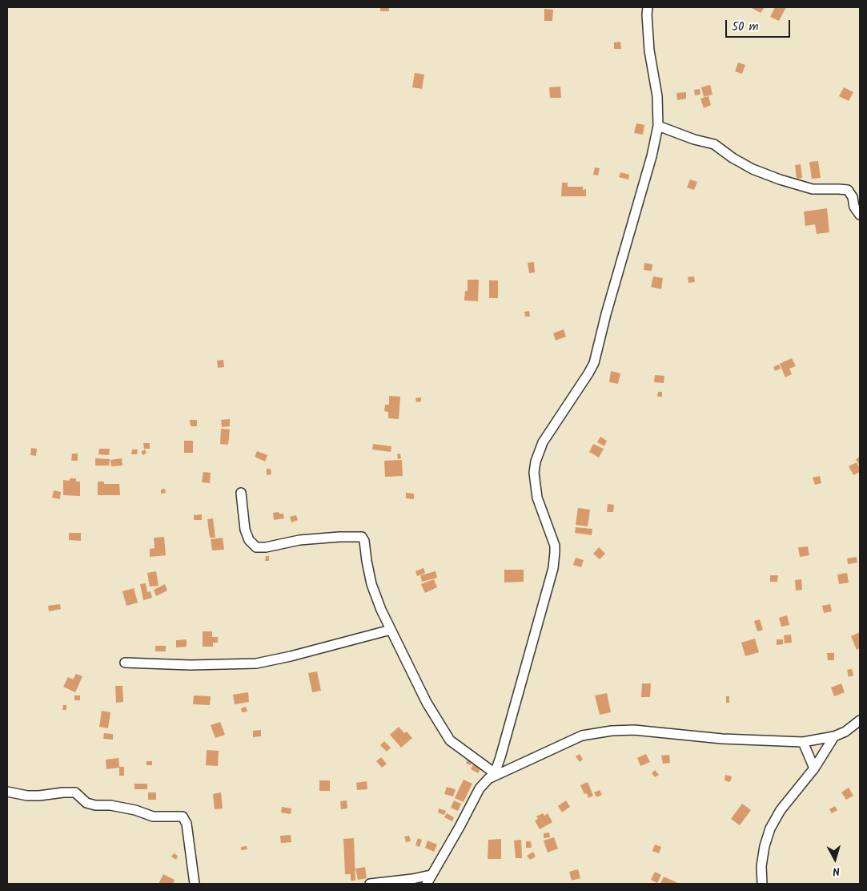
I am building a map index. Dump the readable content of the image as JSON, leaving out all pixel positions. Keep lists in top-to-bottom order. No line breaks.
{"scale_bar":"50 m","north":"bottom"}
